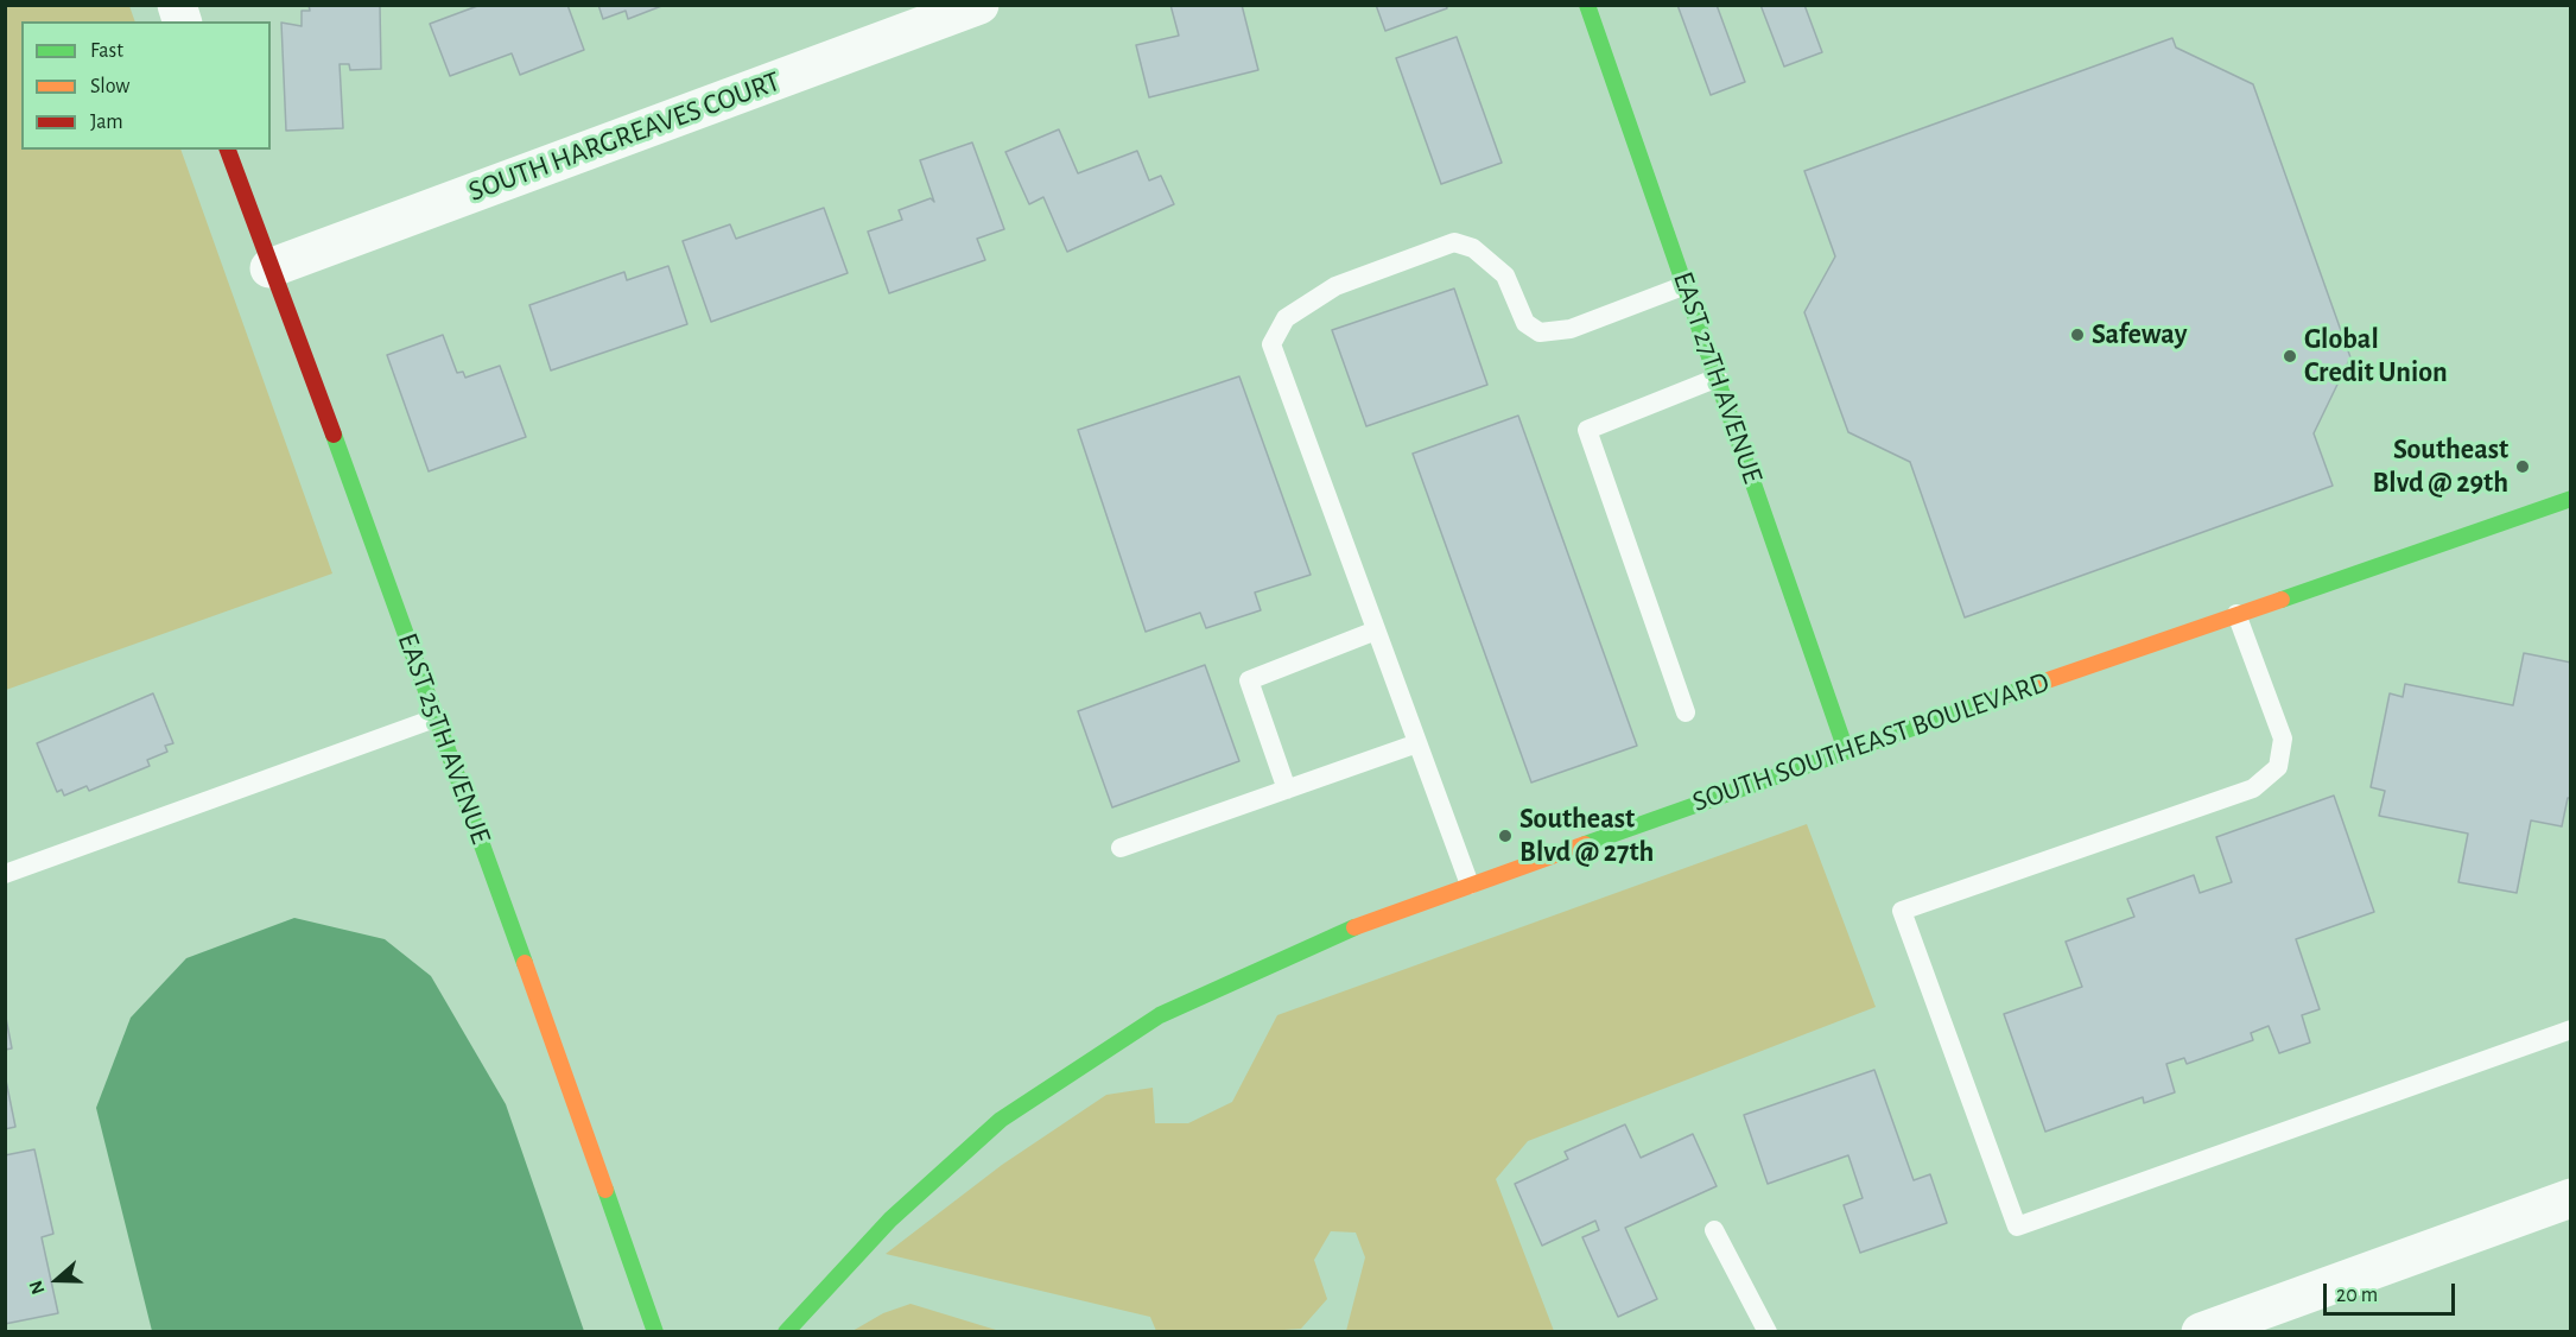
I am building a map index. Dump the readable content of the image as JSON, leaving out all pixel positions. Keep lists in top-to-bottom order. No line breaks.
{"streets":{"street":["SOUTH HARGREAVES COURT","EAST 27TH AVENUE","EAST 25TH AVENUE","SOUTH SOUTHEAST BOULEVARD"]},"crossings":[["SOUTH HARGREAVES COURT","EAST 25TH AVENUE"],["EAST 27TH AVENUE","SOUTH SOUTHEAST BOULEVARD"]],"places":["Safeway","Global Credit Union","Southeast Blvd @ 29th","Southeast Blvd @ 27th"],"legend":["Fast","Slow","Jam"],"scale_bar":"20 m","north":"left"}
